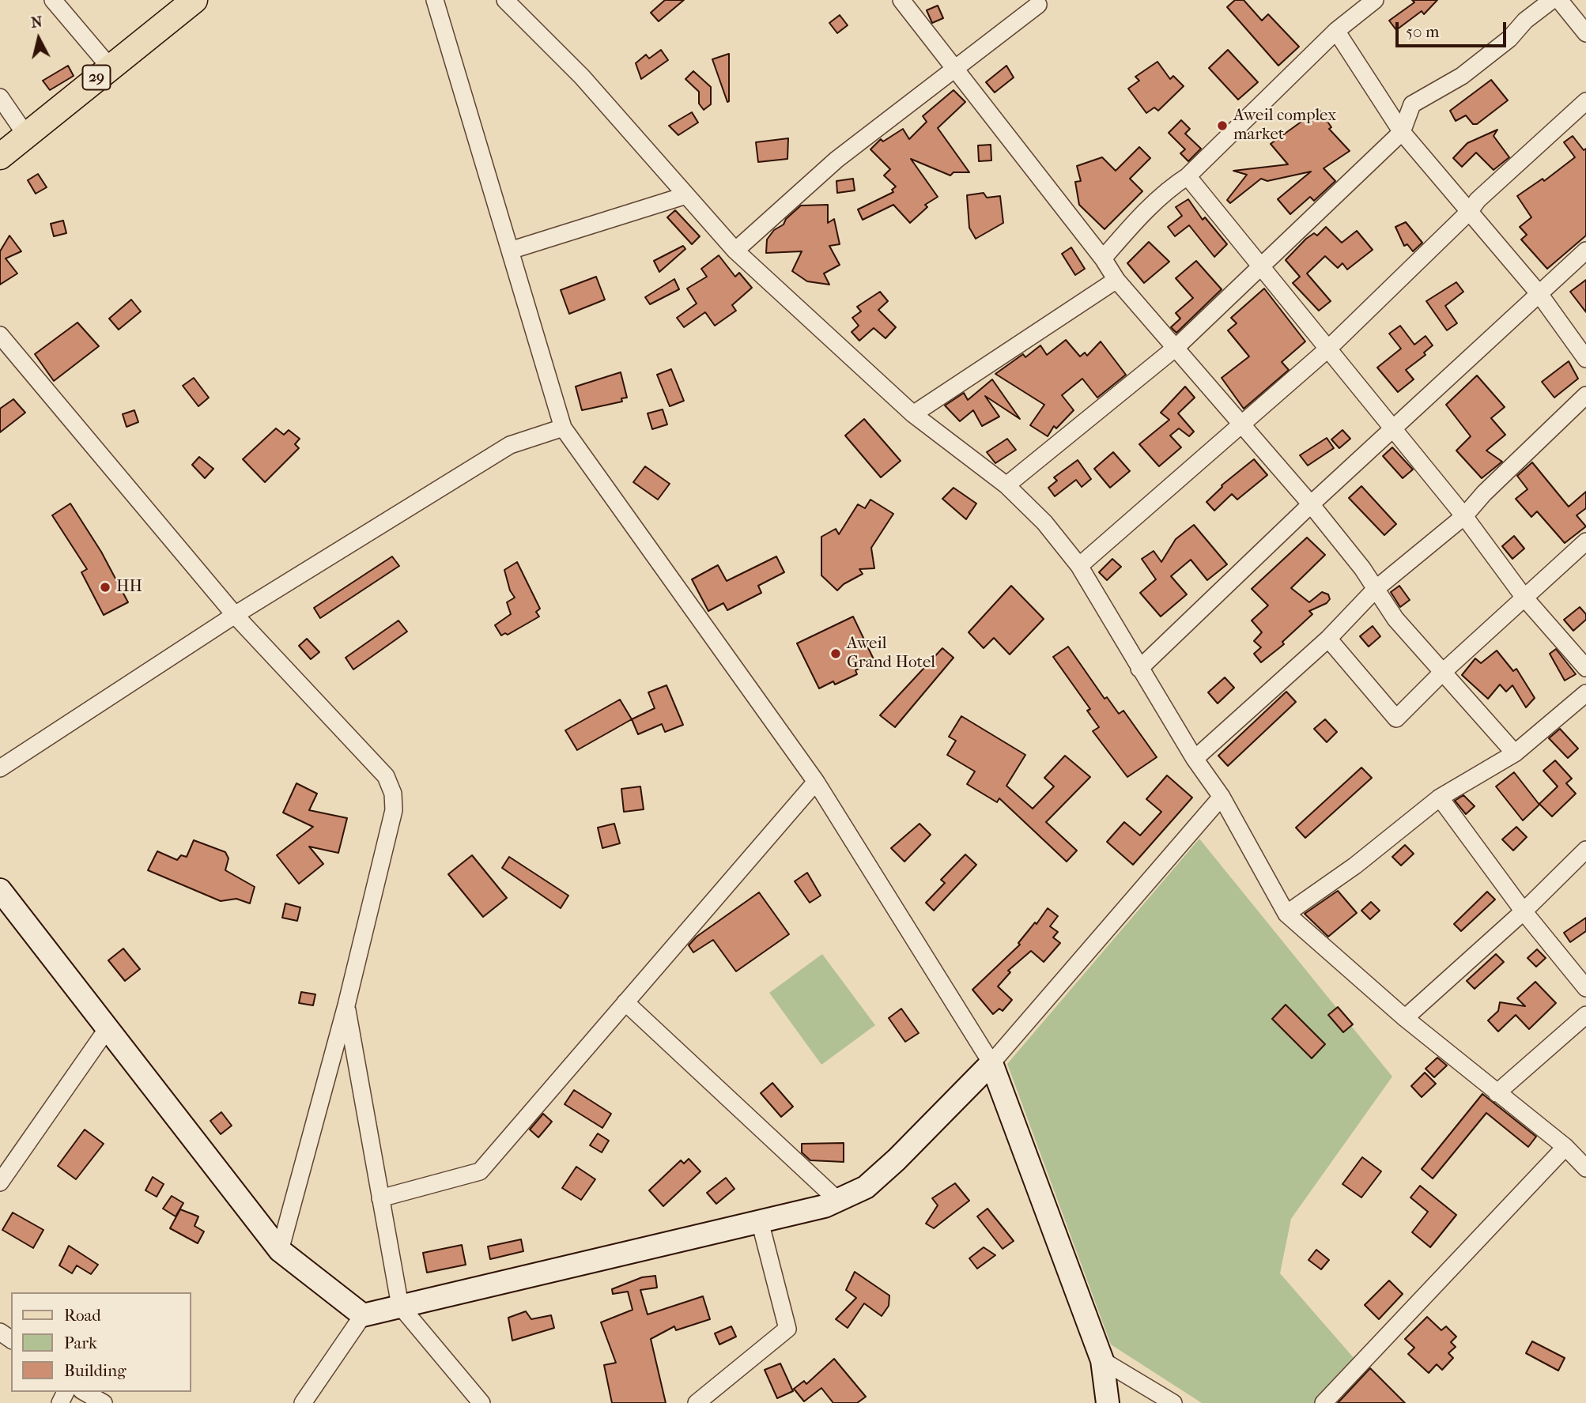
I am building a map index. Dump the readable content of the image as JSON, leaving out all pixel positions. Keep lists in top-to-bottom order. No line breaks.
{"streets":{"main road":["29"]},"places":["Aweil complex market","HH","Aweil Grand Hotel"],"legend":["Road","Park","Building"],"scale_bar":"50 m","north":"top"}
